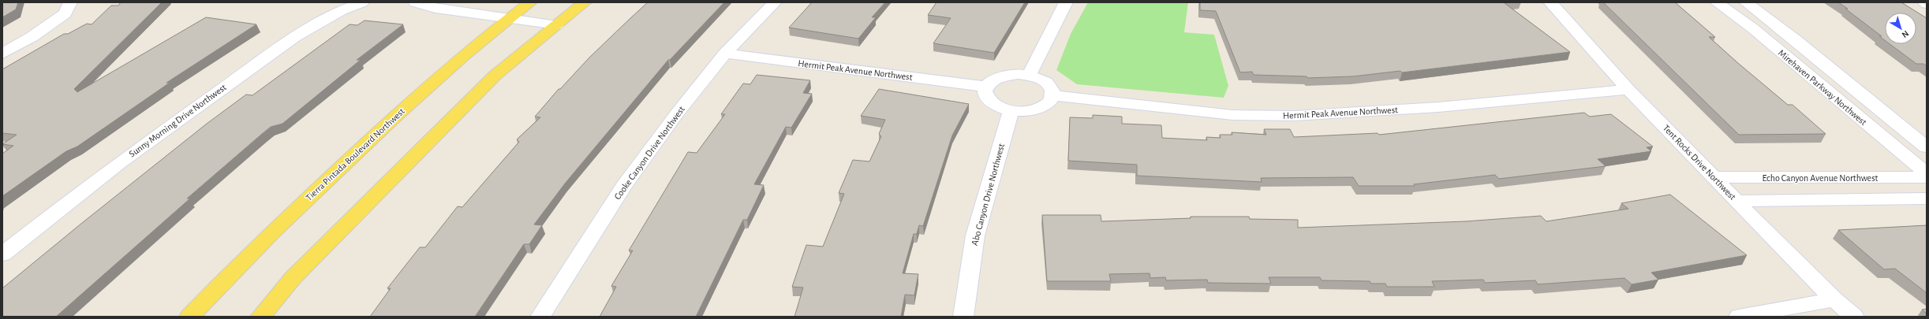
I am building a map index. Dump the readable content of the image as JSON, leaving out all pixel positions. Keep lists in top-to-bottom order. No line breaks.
{"streets":{"main road":["Tierra Pintada Boulevard Northwest"],"street":["Hermit Peak Avenue Northwest","Mirehaven Parkway Northwest","Sunny Morning Drive Northwest","Cooke Canyon Drive Northwest","Tent Rocks Drive Northwest","Echo Canyon Avenue Northwest","Abo Canyon Drive Northwest"]},"crossings":[["Hermit Peak Avenue Northwest","Cooke Canyon Drive Northwest"],["Hermit Peak Avenue Northwest","Tent Rocks Drive Northwest"],["Tent Rocks Drive Northwest","Echo Canyon Avenue Northwest"]],"north":"bottom right"}
